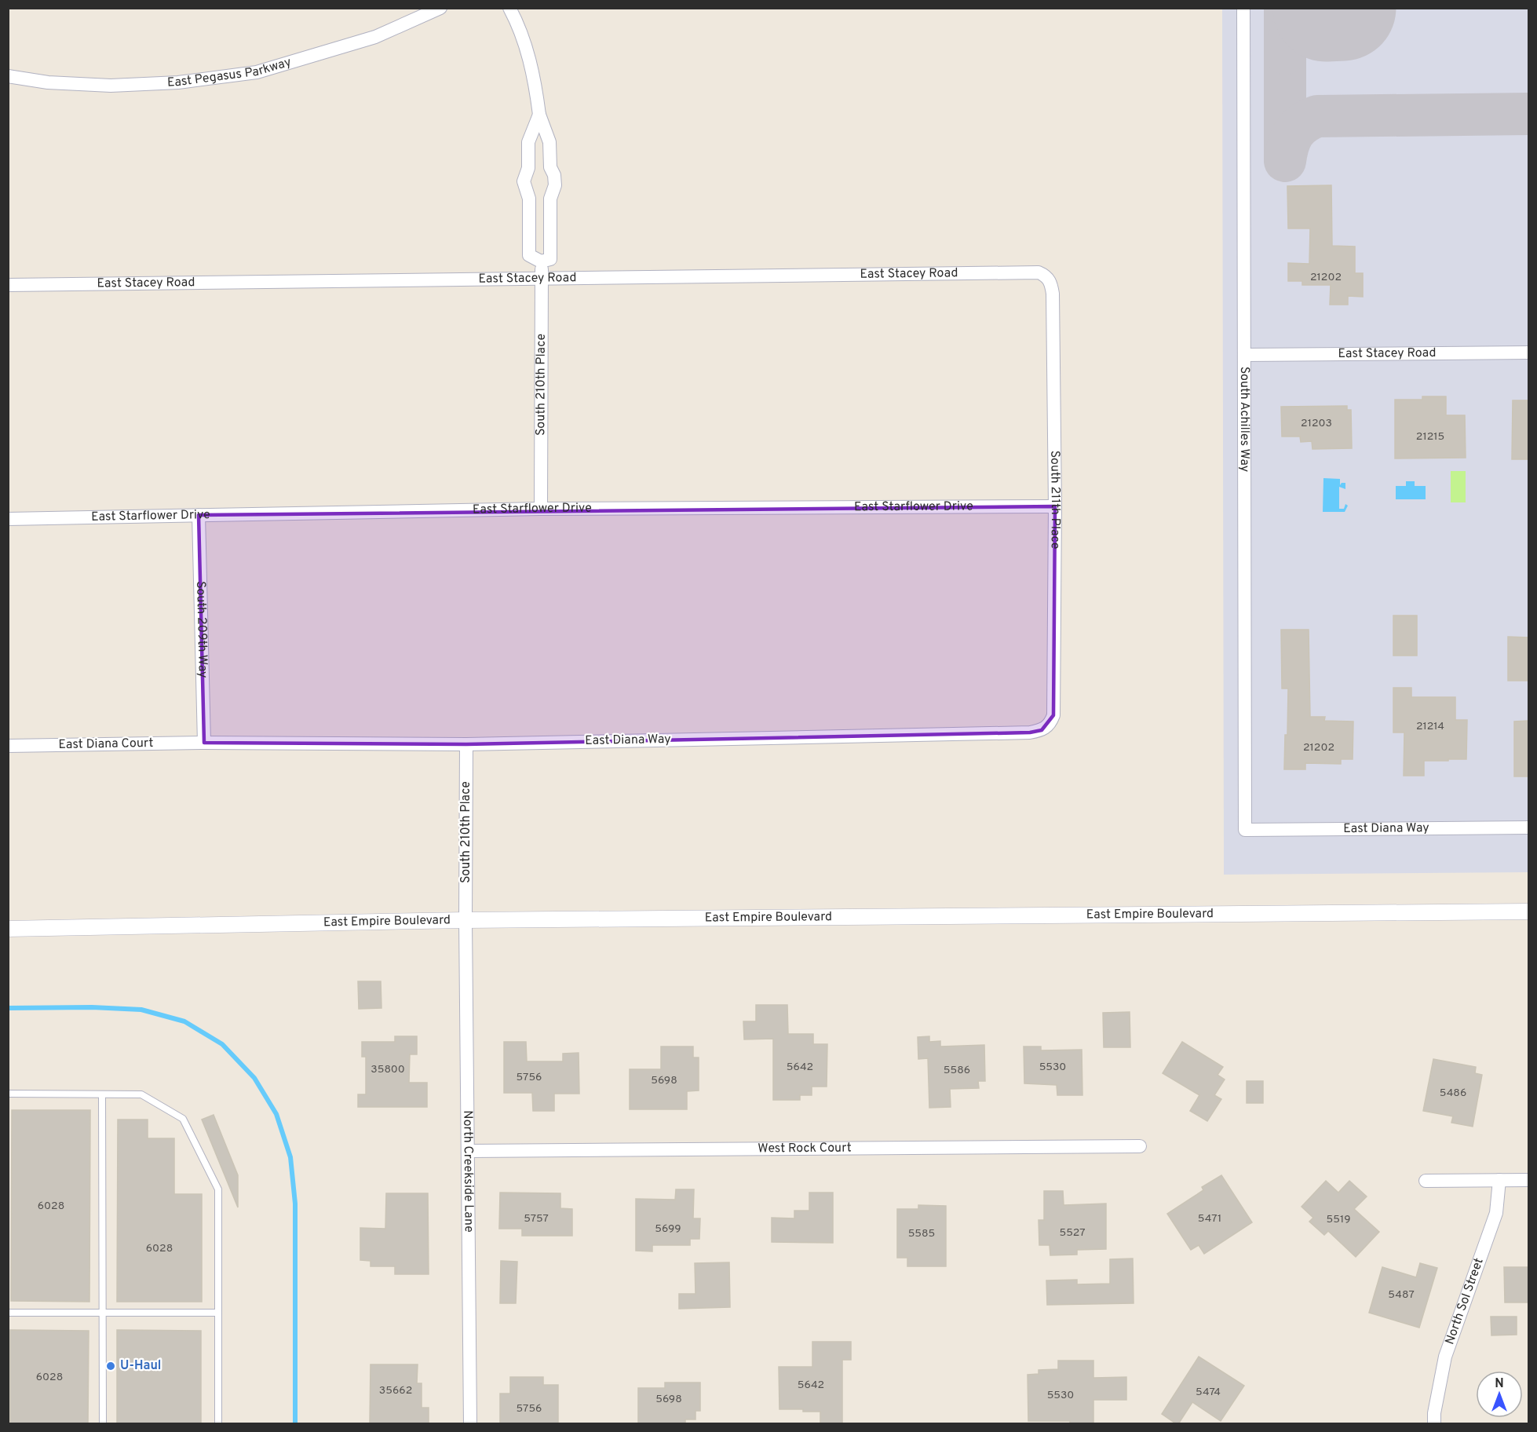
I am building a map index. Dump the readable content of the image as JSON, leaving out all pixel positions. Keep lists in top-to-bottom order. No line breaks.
{"streets":{"street":["East Pegasus Parkway","East Stacey Road","South 210th Place","South Achilles Way","South 211th Place","East Starflower Drive","South 209th Way","East Diana Way","East Diana Court","East Empire Boulevard","West Rock Court","North Creekside Lane","North Sol Street"]},"crossings":[["East Stacey Road","South 210th Place"],["East Stacey Road","South Achilles Way"],["East Stacey Road","South 211th Place"],["South 210th Place","East Starflower Drive"],["South 210th Place","East Diana Way"],["South 210th Place","East Empire Boulevard"],["South 210th Place","North Creekside Lane"],["South Achilles Way","East Diana Way"],["South 211th Place","East Starflower Drive"],["South 211th Place","East Diana Way"],["East Starflower Drive","South 209th Way"],["South 209th Way","East Diana Way"],["South 209th Way","East Diana Court"],["East Diana Way","East Diana Court"],["East Empire Boulevard","North Creekside Lane"],["West Rock Court","North Creekside Lane"]],"places":["U-Haul"],"house_numbers":["21202","21203","21215","21214","21202","5642","5530","35800","5586","5756","5698","5486","6028","5757","5471","5519","5699","5527","5585","6028","5487","6028","5642","35662","5474","5530","5698","5756"],"north":"top"}
